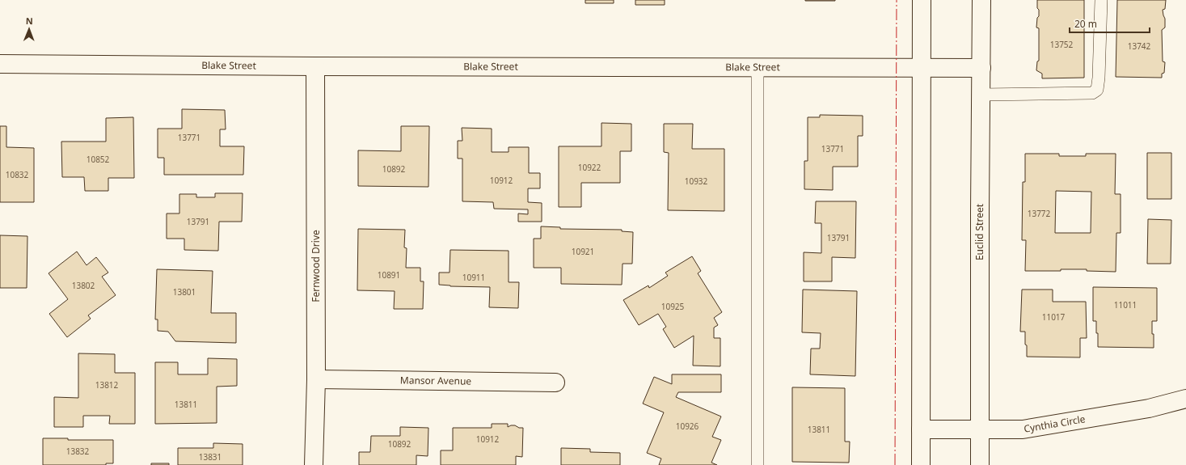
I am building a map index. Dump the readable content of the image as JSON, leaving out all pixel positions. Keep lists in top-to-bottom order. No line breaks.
{"streets":{"street":["Blake Street","Euclid Street","Fernwood Drive","Mansor Avenue","Cynthia Circle"]},"crossings":[["Blake Street","Euclid Street"],["Blake Street","Fernwood Drive"],["Euclid Street","Cynthia Circle"],["Fernwood Drive","Mansor Avenue"]],"house_numbers":["13752","13742","13771","13771","10852","10922","10892","10832","10912","10932","13772","13791","13791","10921","10891","10911","13802","13801","11011","10925","11017","13812","13811","10926","13811","10912","10892","13832","13831"],"scale_bar":"20 m","north":"top"}
